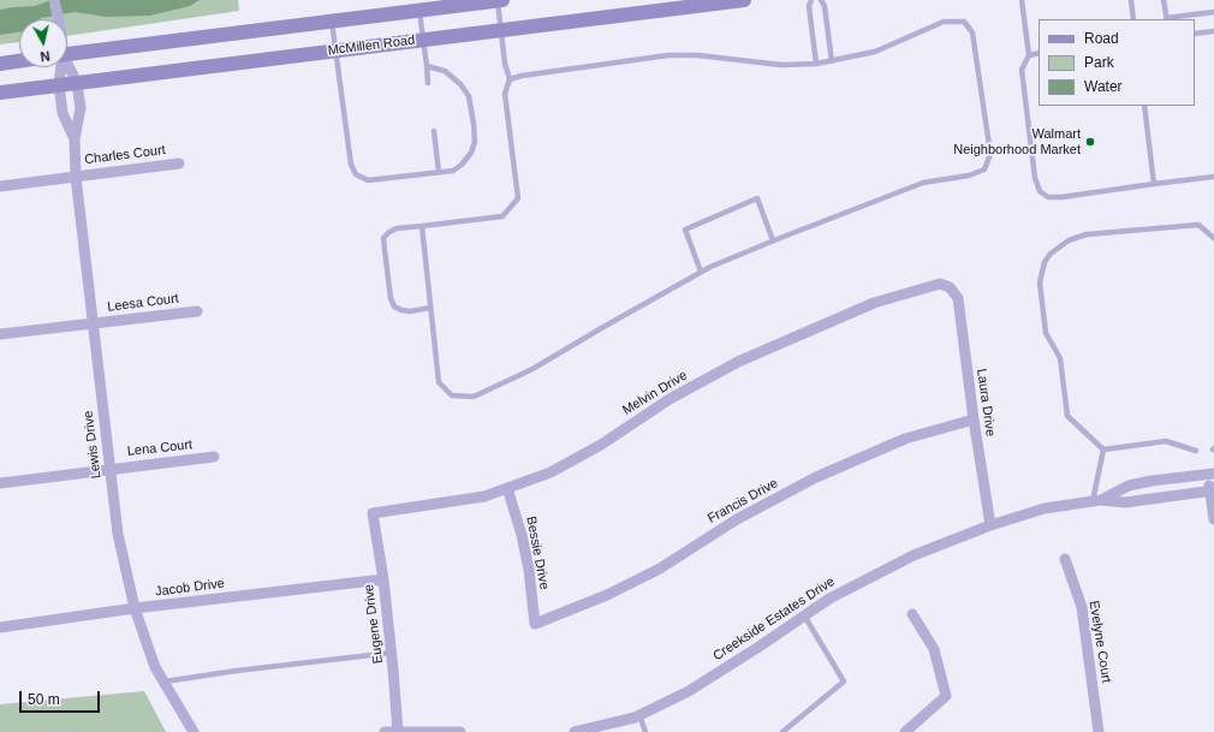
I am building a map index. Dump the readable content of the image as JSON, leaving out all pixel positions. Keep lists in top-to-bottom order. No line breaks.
{"streets":{"main road":["McMillen Road"],"street":["Charles Court","Leesa Court","Melvin Drive","Laura Drive","Lewis Drive","Lena Court","Francis Drive","Bessie Drive","Jacob Drive","Creekside Estates Drive","Eugene Drive","Evelyne Court"]},"crossings":[["McMillen Road","Lewis Drive"],["Charles Court","Lewis Drive"],["Leesa Court","Lewis Drive"],["Melvin Drive","Laura Drive"],["Melvin Drive","Bessie Drive"],["Melvin Drive","Eugene Drive"],["Laura Drive","Francis Drive"],["Laura Drive","Creekside Estates Drive"],["Lewis Drive","Lena Court"],["Lewis Drive","Jacob Drive"],["Francis Drive","Bessie Drive"],["Jacob Drive","Eugene Drive"]],"places":["Walmart Neighborhood Market"],"legend":["Road","Park","Water"],"scale_bar":"50 m","north":"bottom"}
